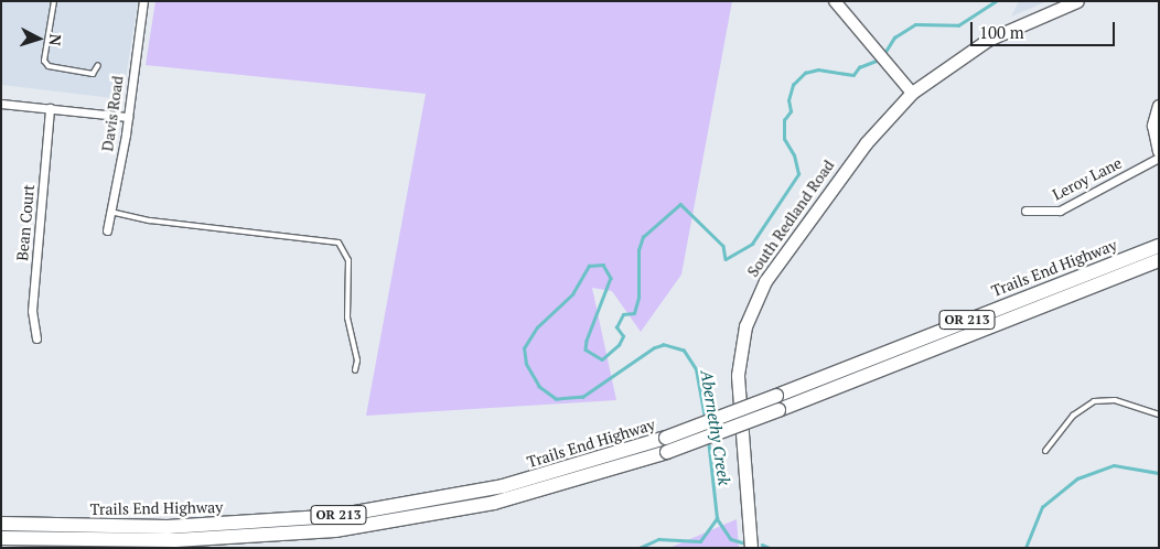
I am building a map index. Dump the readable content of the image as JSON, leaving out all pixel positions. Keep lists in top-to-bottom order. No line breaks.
{"streets":{"highway":["Trails End Highway","OR 213"],"main road":["South Redland Road"],"street":["Davis Road","Leroy Lane","Bean Court"]},"water":["Abernethy Creek"],"scale_bar":"100 m","north":"right"}
